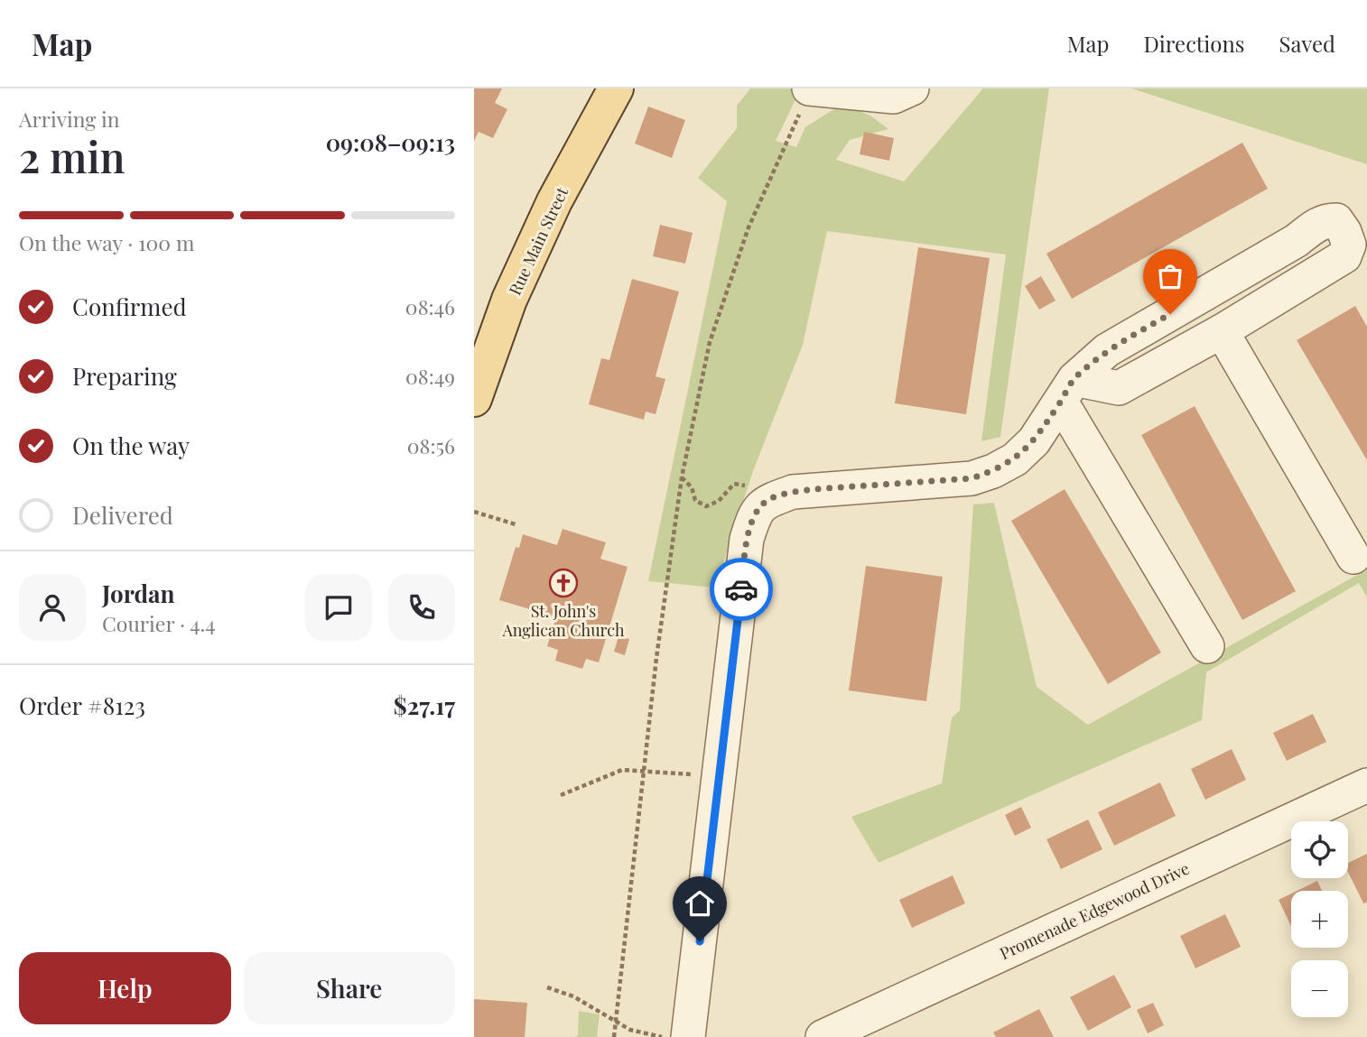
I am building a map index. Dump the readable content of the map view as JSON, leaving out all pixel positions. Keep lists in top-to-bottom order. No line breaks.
{"streets":{"main road":["Rue Main Street"],"street":["Promenade Edgewood Drive"]},"places":{"church":["St. John's Anglican Church"]},"page":{"header":"Map","nav":["Map","Directions","Saved"],"heading":["2 min","Arriving in","09:08–09:13"],"panel":["Jordan","Courier · 4.4","Order #8123","$27.17"],"bar":"On the way · 100 m","list":[["Confirmed","08:46"],["Preparing","08:49"],["On the way","08:56"],"Delivered"],"map_buttons":["+","−"],"buttons":["Help","Share"]}}
